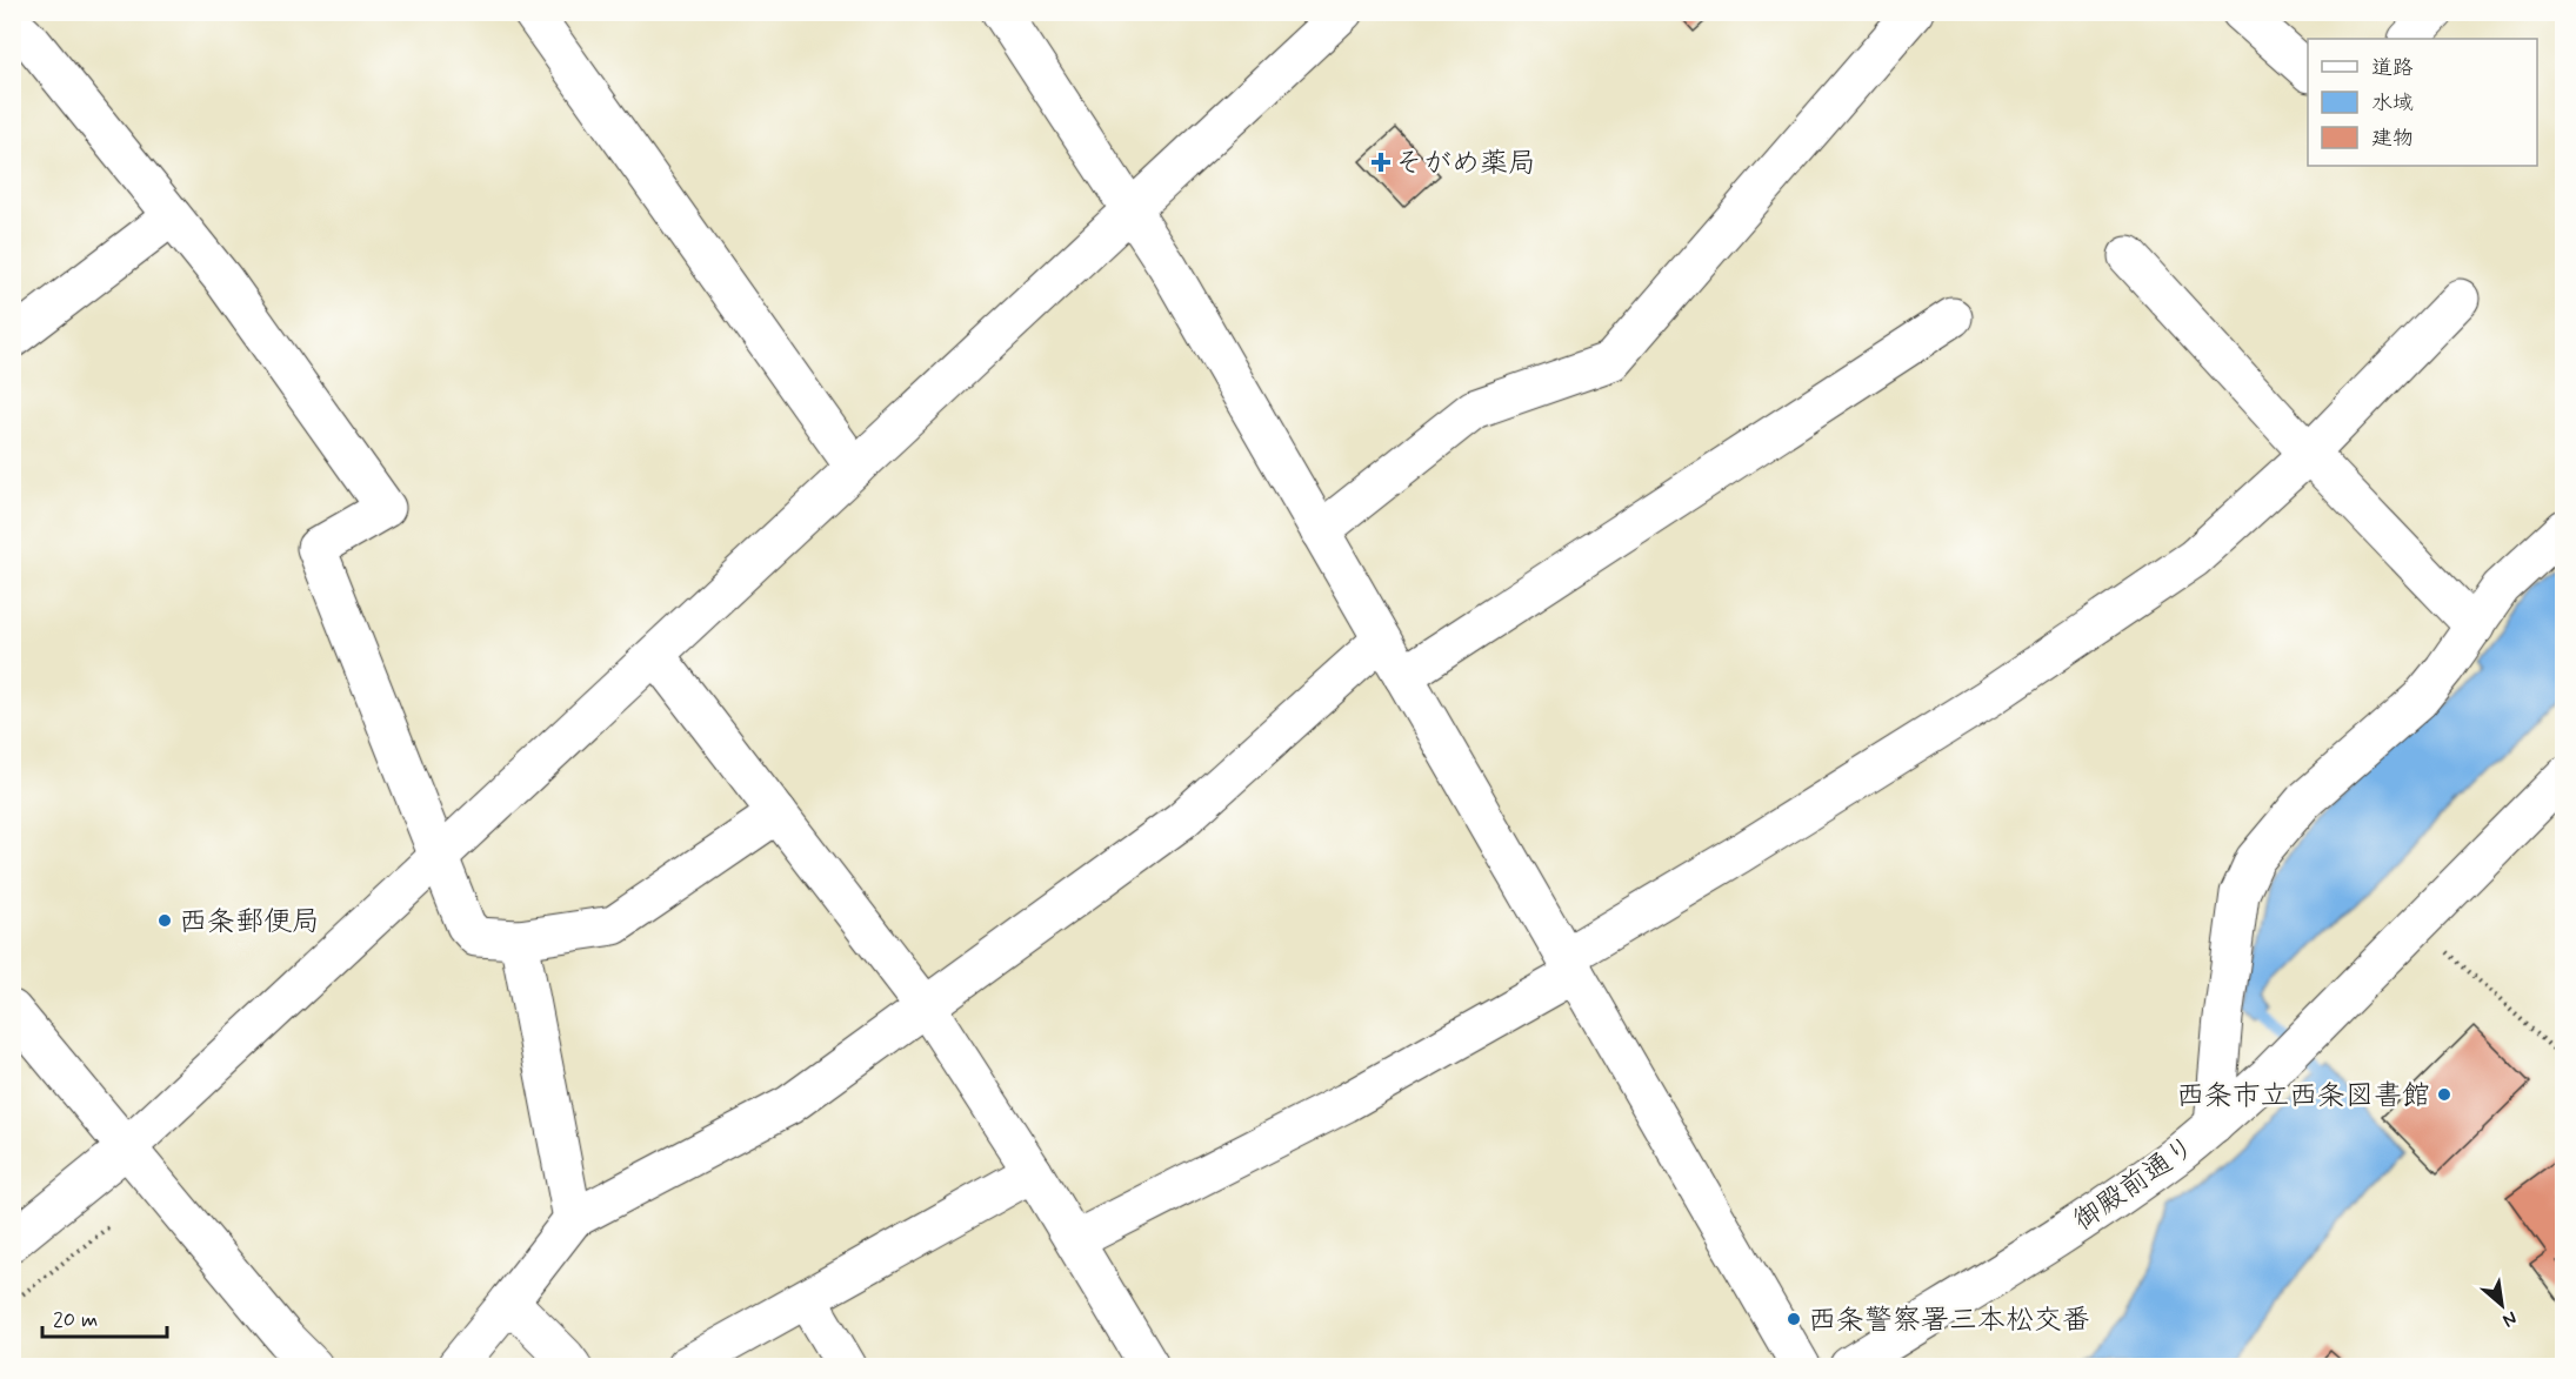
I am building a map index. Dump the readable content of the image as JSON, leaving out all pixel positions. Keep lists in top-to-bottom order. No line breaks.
{"streets":{"street":["御殿前通り"]},"places":{"health":["そがめ薬局"],"other":["西条郵便局","西条市立西条図書館","西条警察署三本松交番"]},"legend":["道路","水域","建物"],"scale_bar":"20 m","north":"bottom right"}
